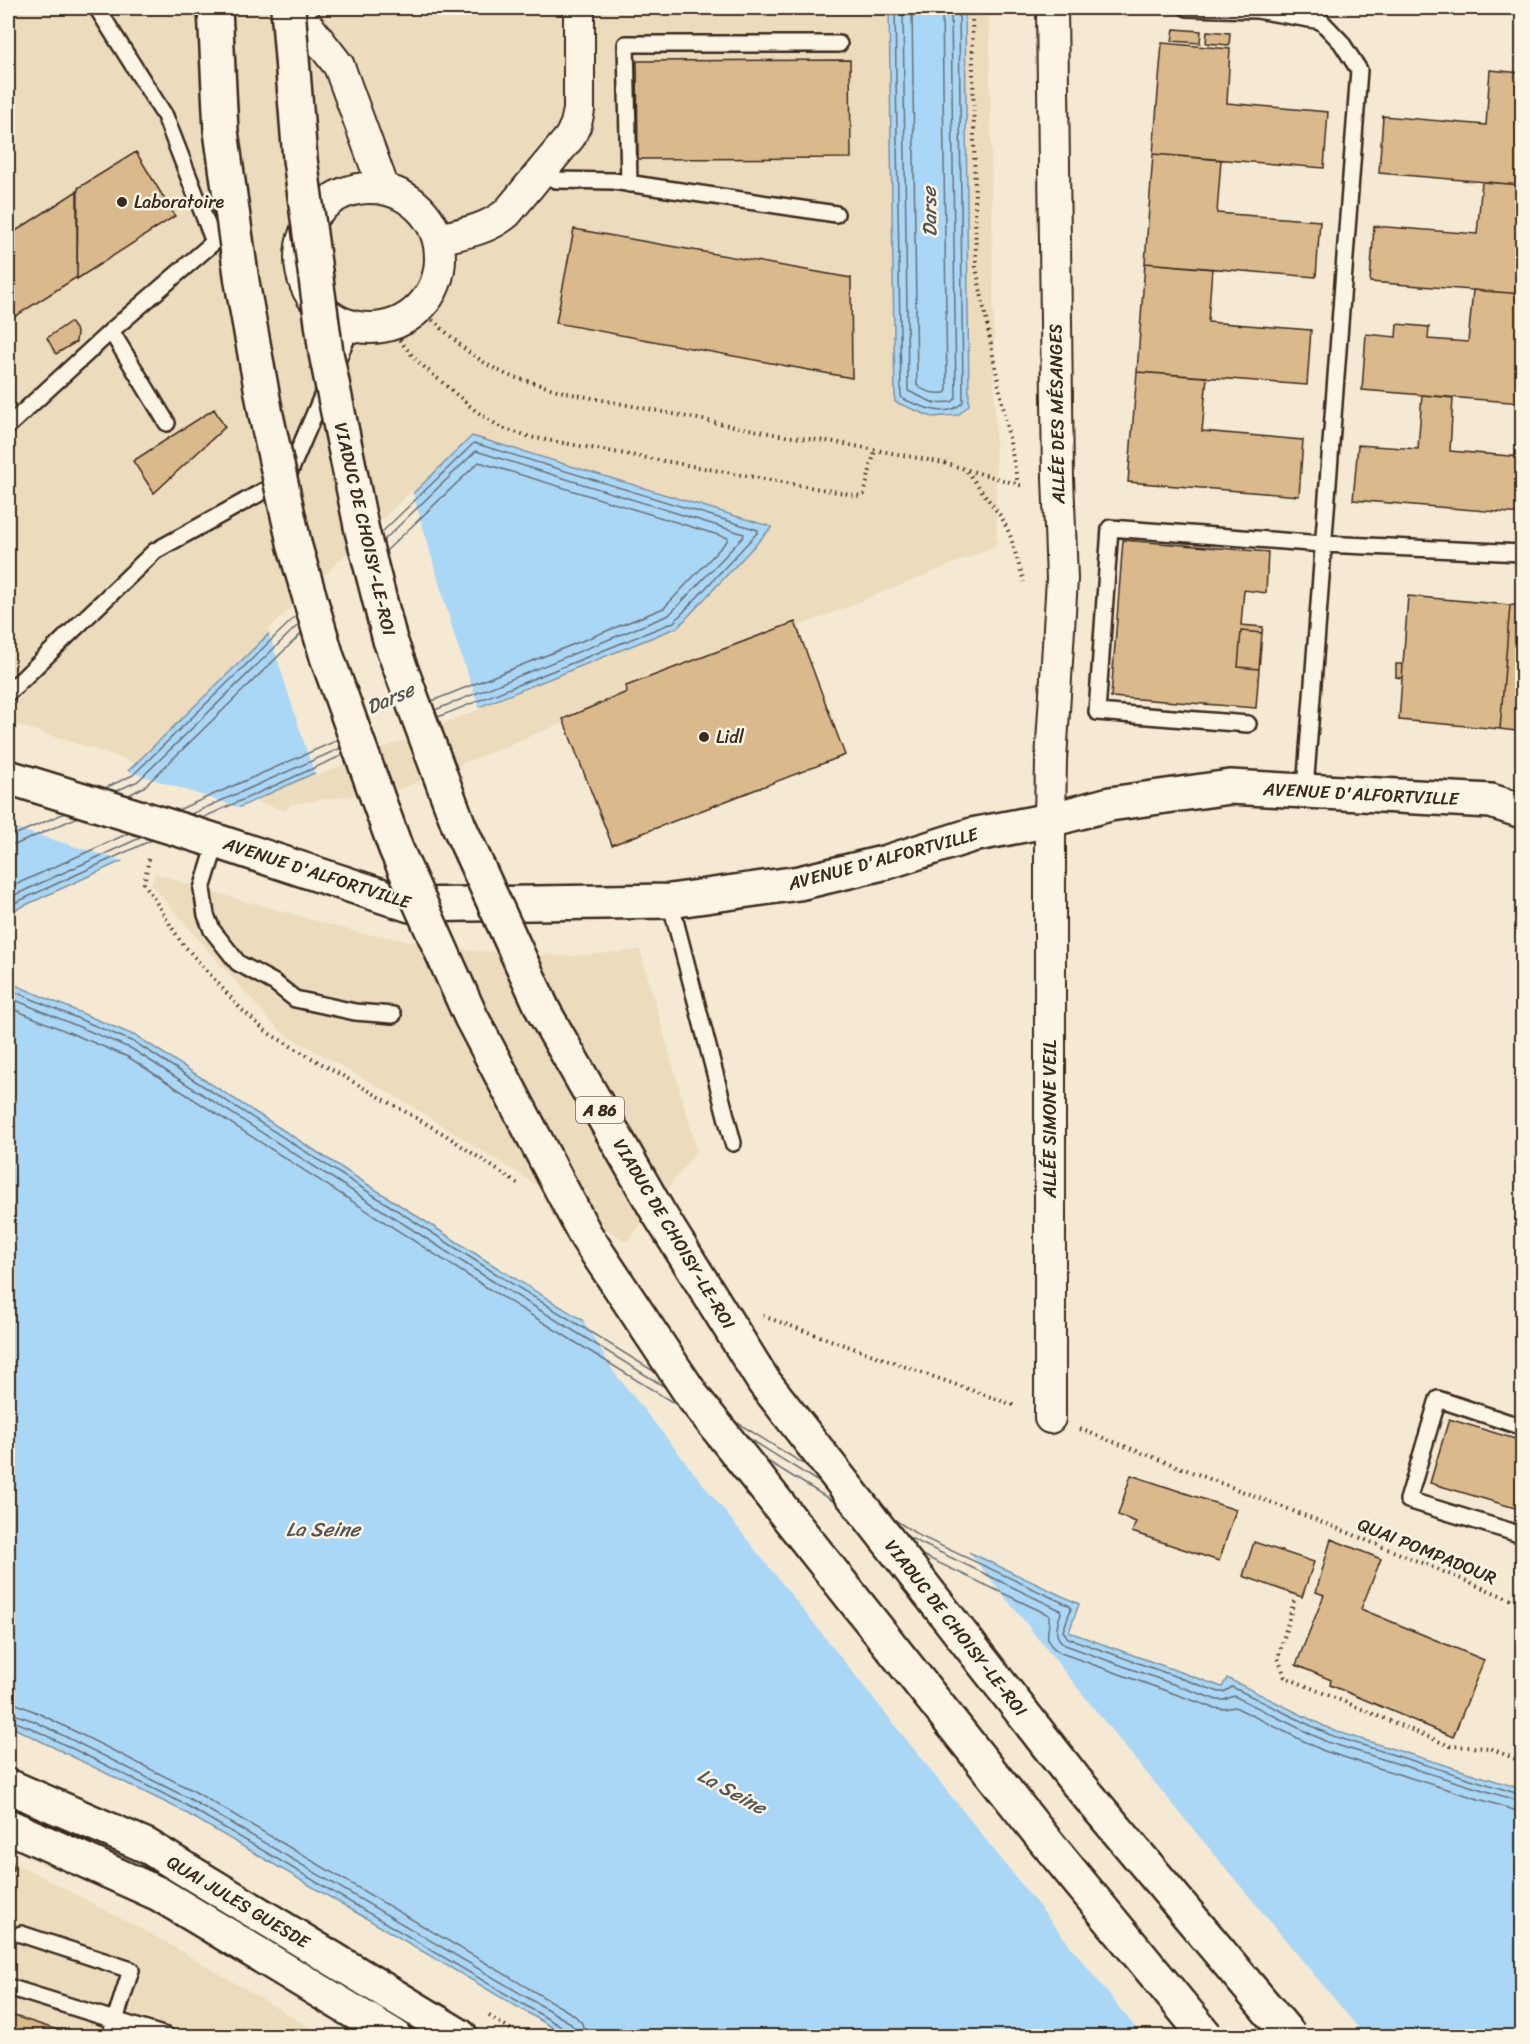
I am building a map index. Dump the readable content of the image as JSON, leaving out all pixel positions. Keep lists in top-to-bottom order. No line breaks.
{"streets":{"main road":["VIADUC DE CHOISY-LE-ROI","AVENUE D'ALFORTVILLE","A 86","QUAI JULES GUESDE"],"street":["ALLÉE DES MÉSANGES","ALLÉE SIMONE VEIL"],"path":["QUAI POMPADOUR"]},"crossings":[["ALLÉE DES MÉSANGES","AVENUE D'ALFORTVILLE"],["ALLÉE DES MÉSANGES","ALLÉE SIMONE VEIL"],["AVENUE D'ALFORTVILLE","ALLÉE SIMONE VEIL"]],"water":["Darse","La Seine"],"places":["Laboratoire","Lidl"]}
